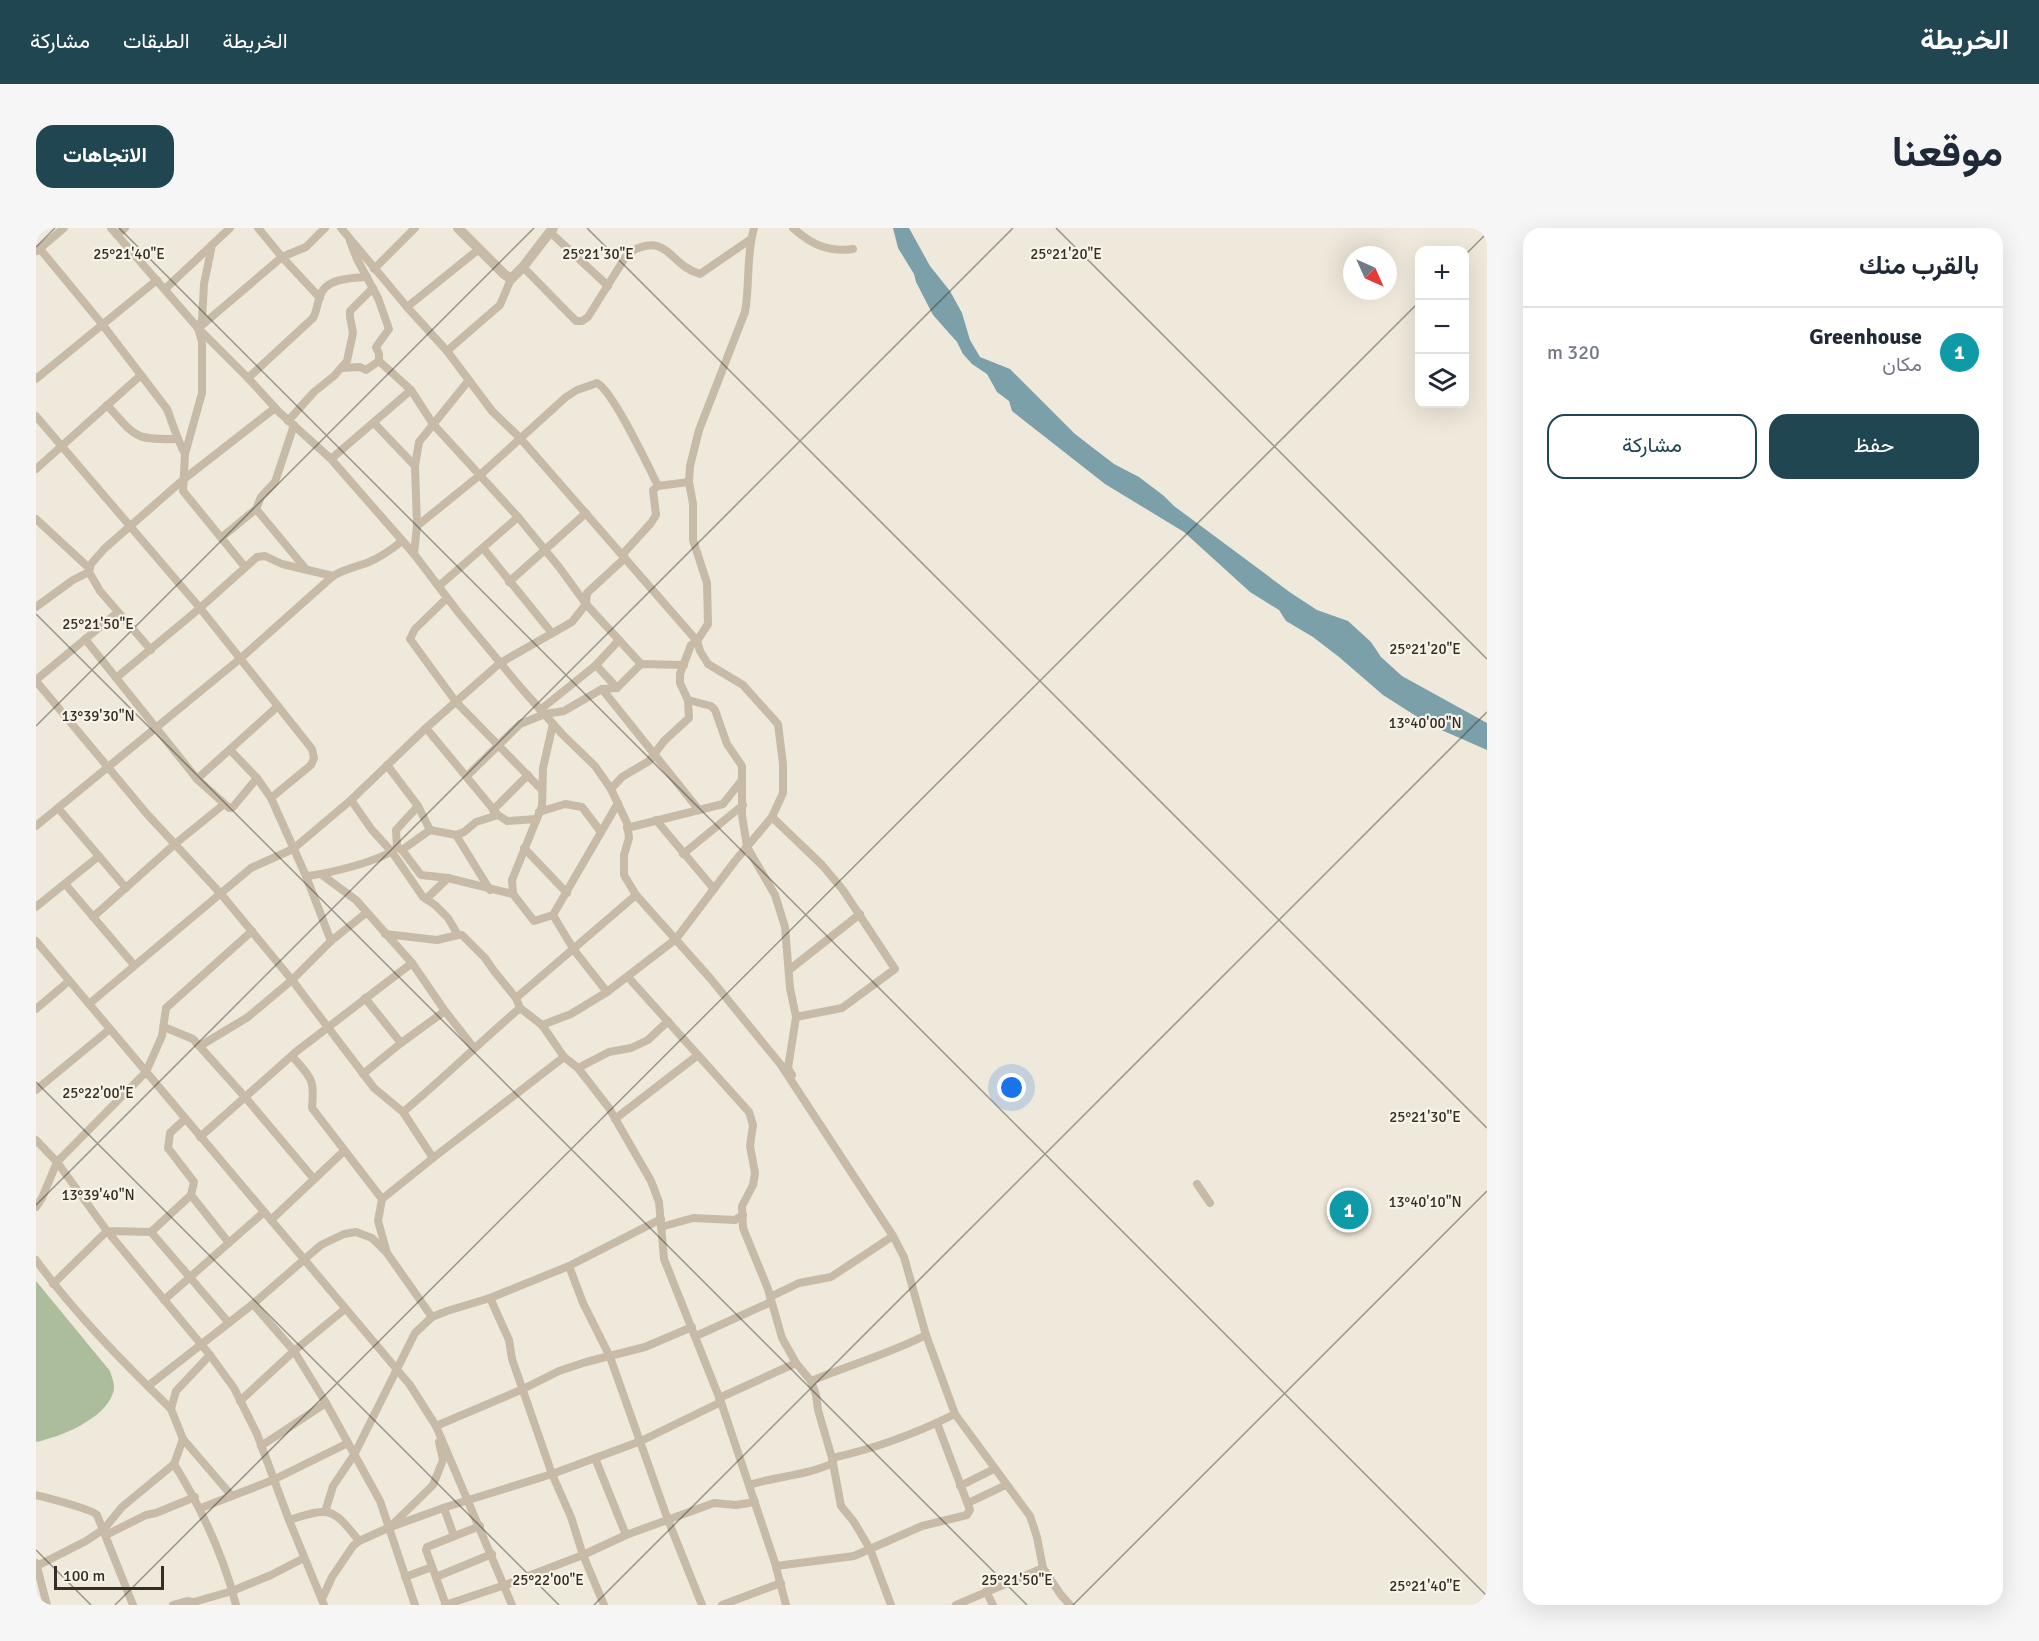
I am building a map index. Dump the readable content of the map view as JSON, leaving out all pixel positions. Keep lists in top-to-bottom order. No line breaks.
{"scale_bar":"100 m","north":"bottom right","page":{"header":"الخريطة","nav":["الخريطة","الطبقات","مشاركة"],"title":"موقعنا","buttons":["الاتجاهات",["حفظ","مشاركة"]],"heading":"بالقرب منك","map_buttons":["+","−"],"list":[{"mark":"1","name":"Greenhouse","note":"مكان","value":"320 m"}],"pins":"1","scale":"100 m"},"coordinates":["25°21'40\"E","25°21'30\"E","25°21'20\"E","25°21'50\"E","13°39'30\"N","13°40'00\"N","25°22'00\"E","13°39'40\"N","13°40'10\"N"]}
